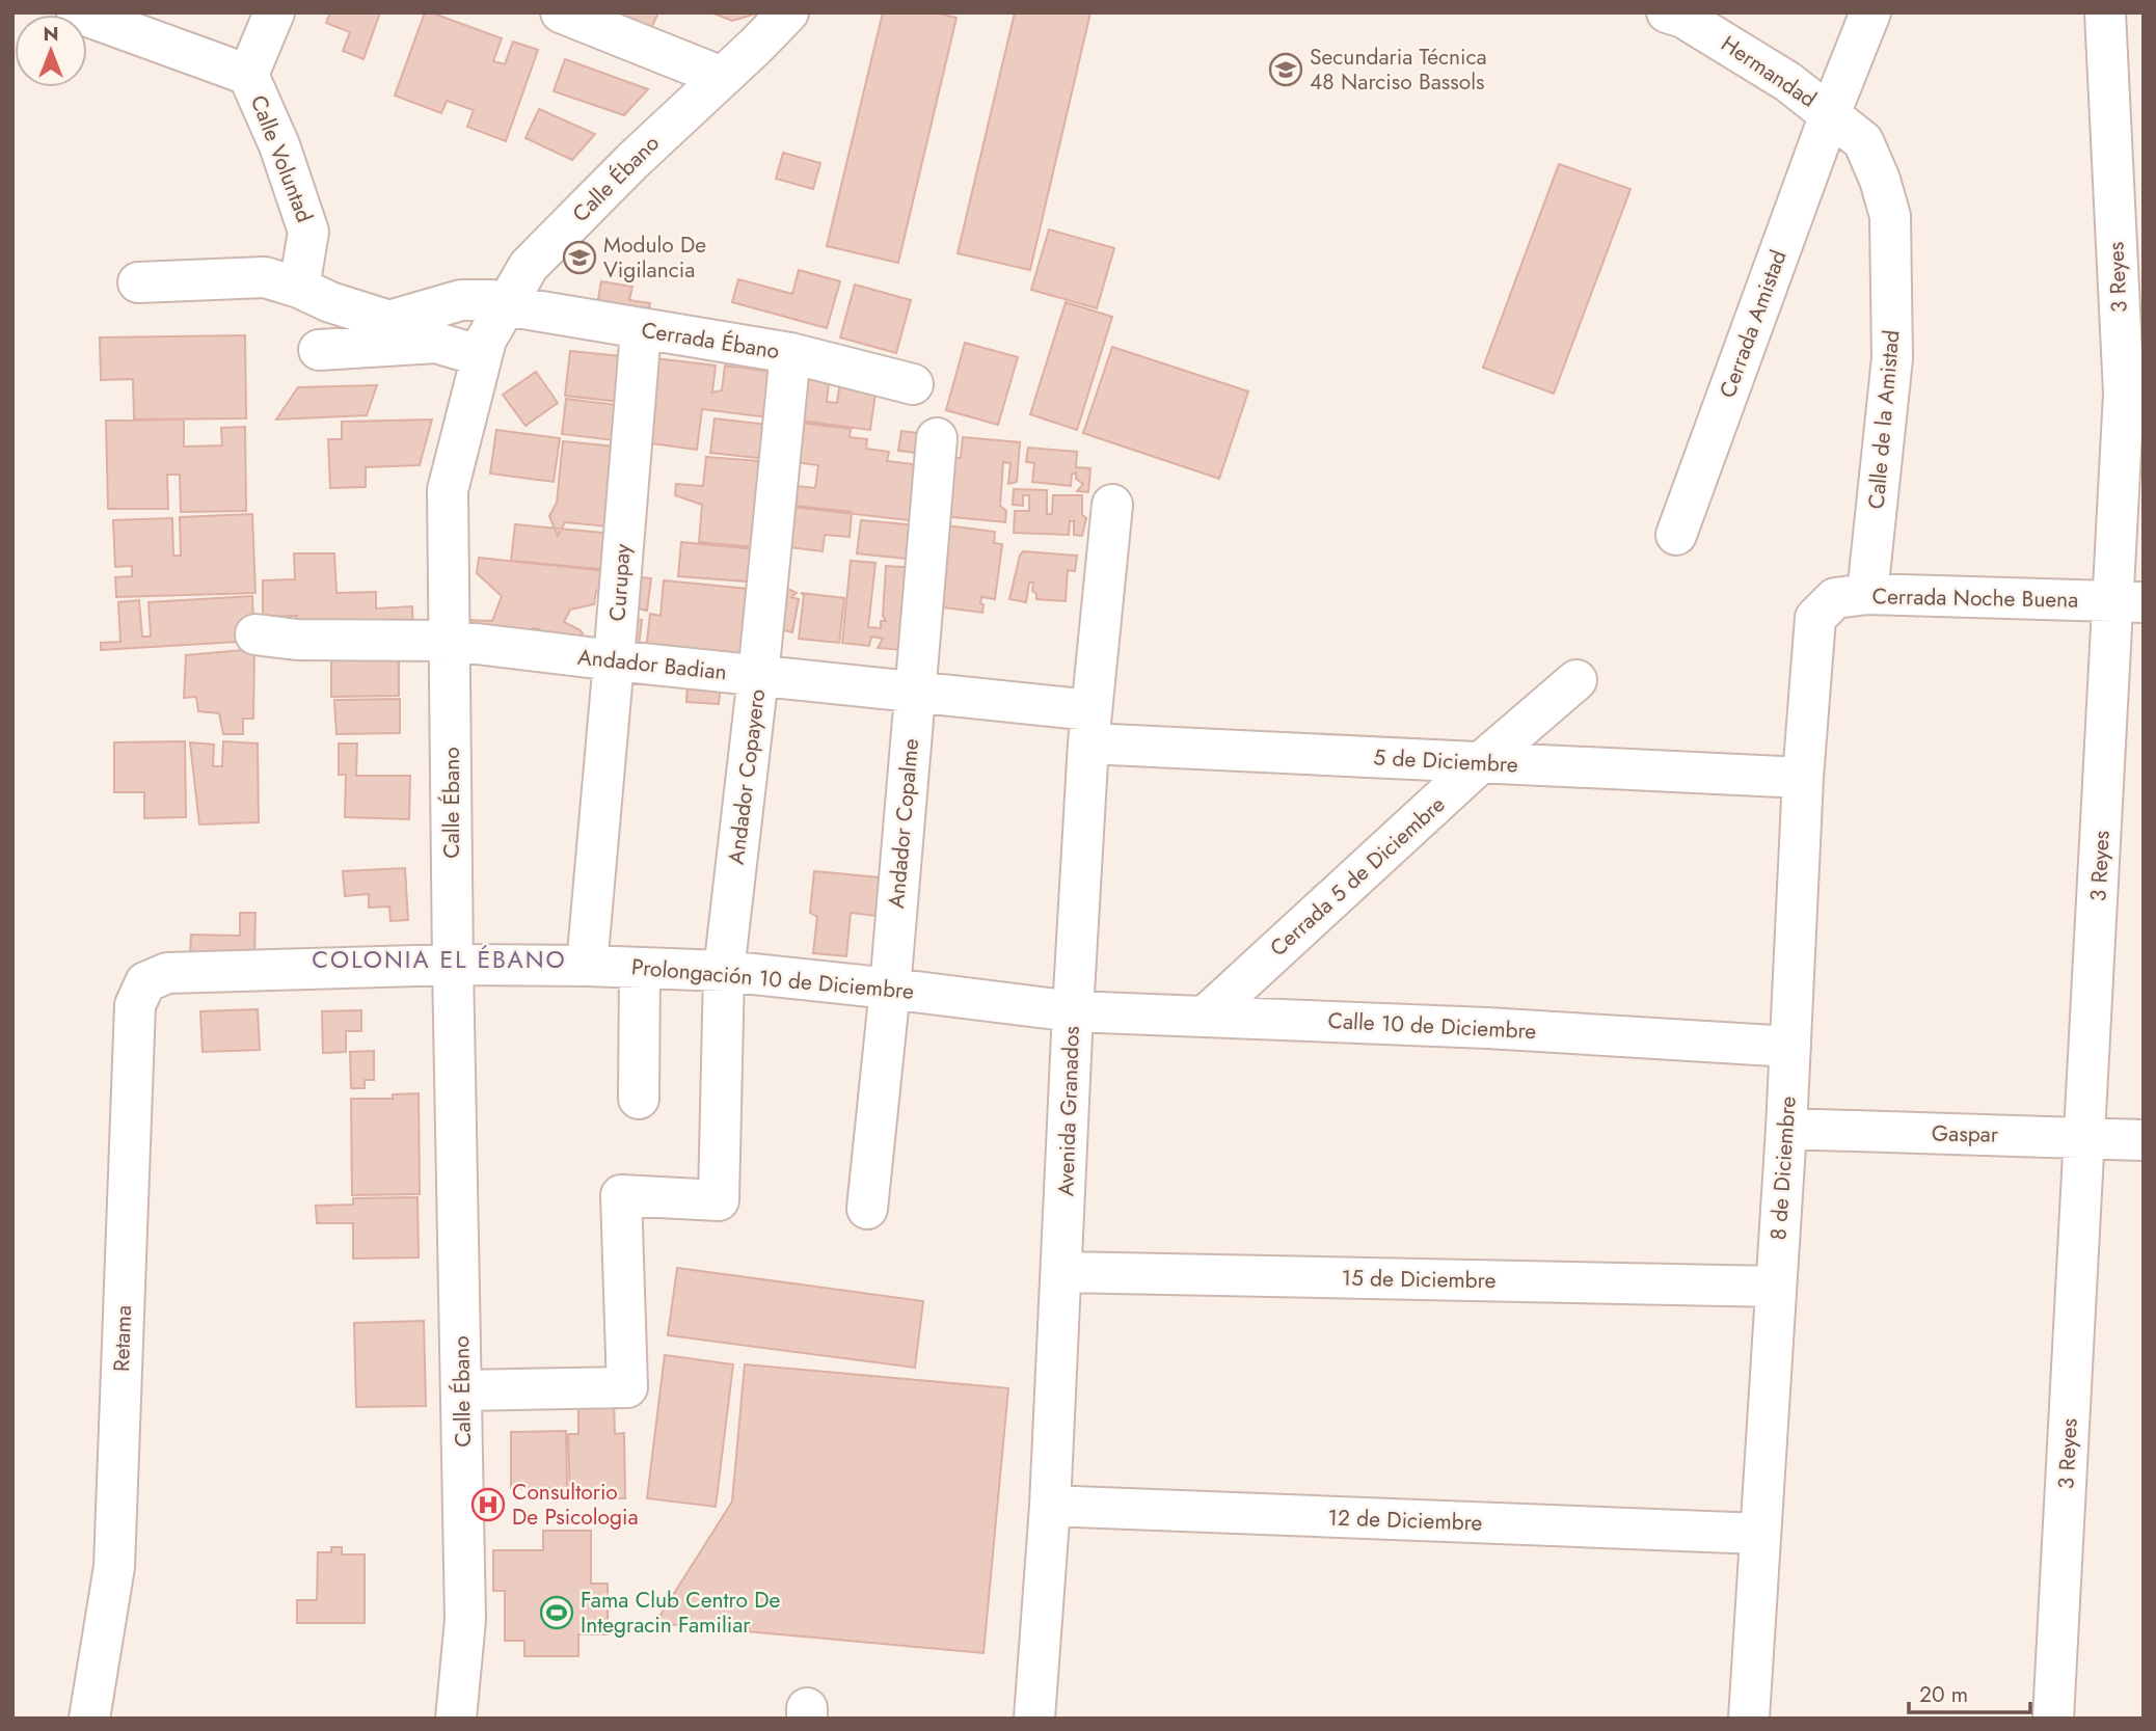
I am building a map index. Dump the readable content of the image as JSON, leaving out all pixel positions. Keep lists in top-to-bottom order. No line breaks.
{"streets":{"street":["Hermandad","Calle Voluntad","Calle Ébano","3 Reyes","Cerrada Amistad","Cerrada Ébano","Calle de la Amistad","Curupay","Cerrada Noche Buena","Andador Badian","5 de Diciembre","Andador Copayero","Andador Copalme","Cerrada 5 de Diciembre","Prolongación 10 de Diciembre","Calle 10 de Diciembre","Avenida Granados","Gaspar","8 de Diciembre","15 de Diciembre","Retama","12 de Diciembre"]},"crossings":[["Hermandad","Cerrada Amistad"],["Hermandad","Calle de la Amistad"],["Calle Ébano","Cerrada Ébano"],["Calle Ébano","Andador Badian"],["Calle Ébano","Andador Copayero"],["Calle Ébano","Prolongación 10 de Diciembre"],["3 Reyes","Cerrada Noche Buena"],["3 Reyes","Gaspar"],["Cerrada Amistad","Calle de la Amistad"],["Cerrada Ébano","Curupay"],["Cerrada Ébano","Andador Copayero"],["Calle de la Amistad","Cerrada Noche Buena"],["Curupay","Andador Badian"],["Curupay","Prolongación 10 de Diciembre"],["Cerrada Noche Buena","8 de Diciembre"],["Andador Badian","5 de Diciembre"],["Andador Badian","Andador Copayero"],["Andador Badian","Andador Copalme"],["Andador Badian","Avenida Granados"],["5 de Diciembre","Cerrada 5 de Diciembre"],["5 de Diciembre","Avenida Granados"],["5 de Diciembre","8 de Diciembre"],["Andador Copayero","Prolongación 10 de Diciembre"],["Andador Copalme","Prolongación 10 de Diciembre"],["Cerrada 5 de Diciembre","Calle 10 de Diciembre"],["Prolongación 10 de Diciembre","Calle 10 de Diciembre"],["Prolongación 10 de Diciembre","Avenida Granados"],["Prolongación 10 de Diciembre","Retama"],["Calle 10 de Diciembre","Avenida Granados"],["Calle 10 de Diciembre","8 de Diciembre"],["Avenida Granados","15 de Diciembre"],["Avenida Granados","12 de Diciembre"],["Gaspar","8 de Diciembre"],["8 de Diciembre","15 de Diciembre"],["8 de Diciembre","12 de Diciembre"]],"districts":["COLONIA EL ÉBANO"],"places":{"school or university":["Secundaria Técnica 48 Narciso Bassols","Modulo De Vigilancia"],"hospital":["Consultorio De Psicologia"],"sports":["Fama Club Centro De Integracin Familiar"]},"scale_bar":"20 m","north":"top"}
